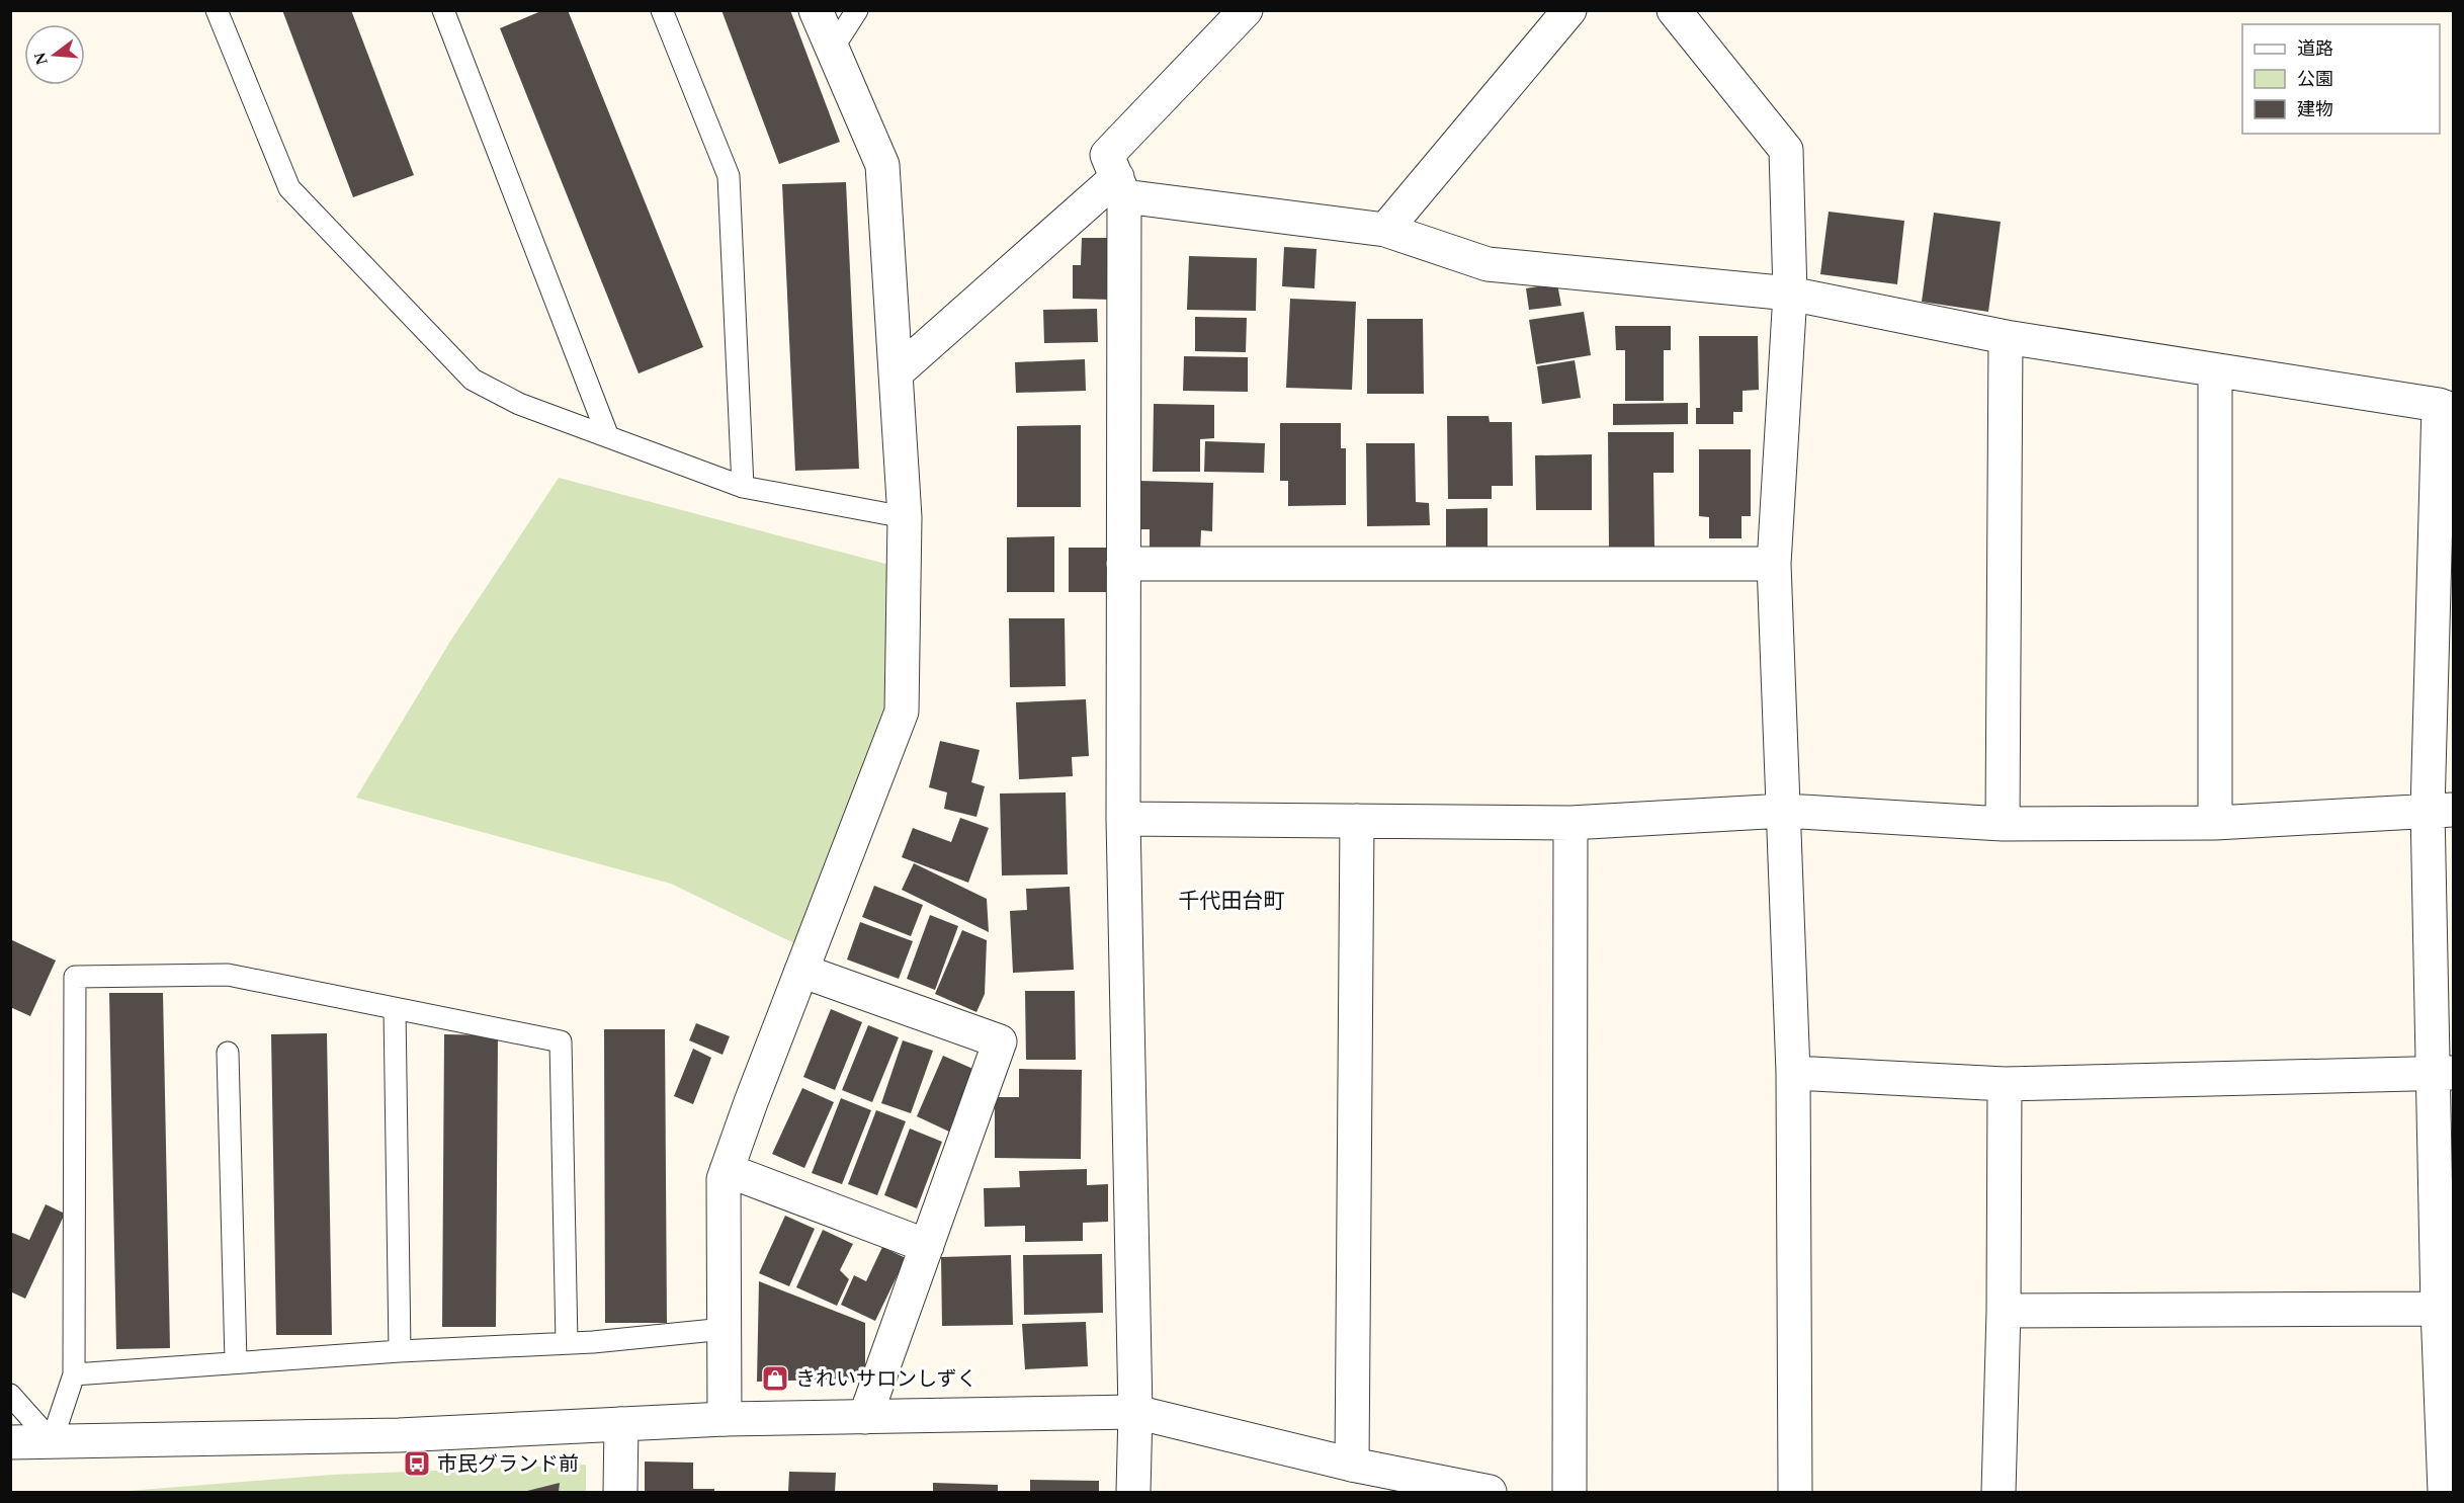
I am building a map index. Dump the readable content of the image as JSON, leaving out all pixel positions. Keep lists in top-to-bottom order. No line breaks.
{"districts":["千代田台町"],"places":{"shop":["きれいサロンしずく"],"bus stop":["市民グランド前"]},"legend":["道路","公園","建物"],"north":"left"}
